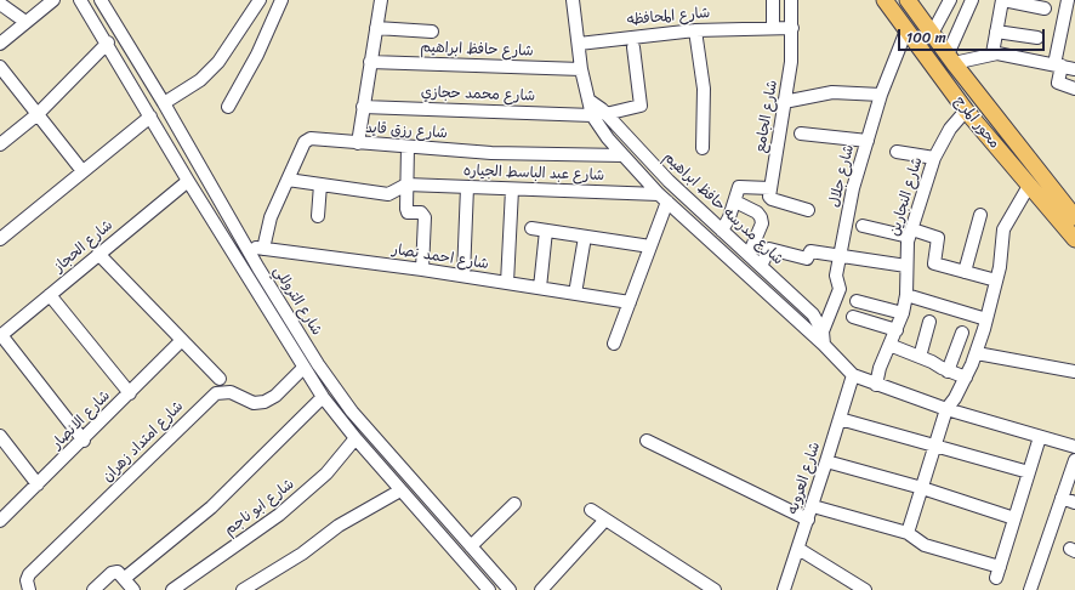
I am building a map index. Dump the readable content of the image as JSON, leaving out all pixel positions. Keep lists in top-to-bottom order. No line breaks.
{"streets":{"main road":["محور المرج"],"street":["شارع المحافظه","شارع حافظ ابراهيم","شارع محمد حجازي","شارع الجامع","شارع رزق قايد","شارع عبد الباسط الجياره","شارع جلال","شارع النجارين","شارع مدرسه حافظ ابراهيم","شارع الحجاز","شارع احمد نصار","شارع التروللي","شارع الانصار","شارع امتداد زهران","شارع العروبه","شارع ابو ناجم"]},"crossings":[["شارع المحافظه","شارع الجامع"],["محور المرج","شارع جلال"],["محور المرج","شارع النجارين"],["شارع رزق قايد","شارع احمد نصار"],["شارع جلال","شارع مدرسه حافظ ابراهيم"],["شارع الحجاز","شارع التروللي"],["شارع احمد نصار","شارع التروللي"],["شارع التروللي","شارع امتداد زهران"],["شارع التروللي","شارع ابو ناجم"]],"scale_bar":"100 m"}
